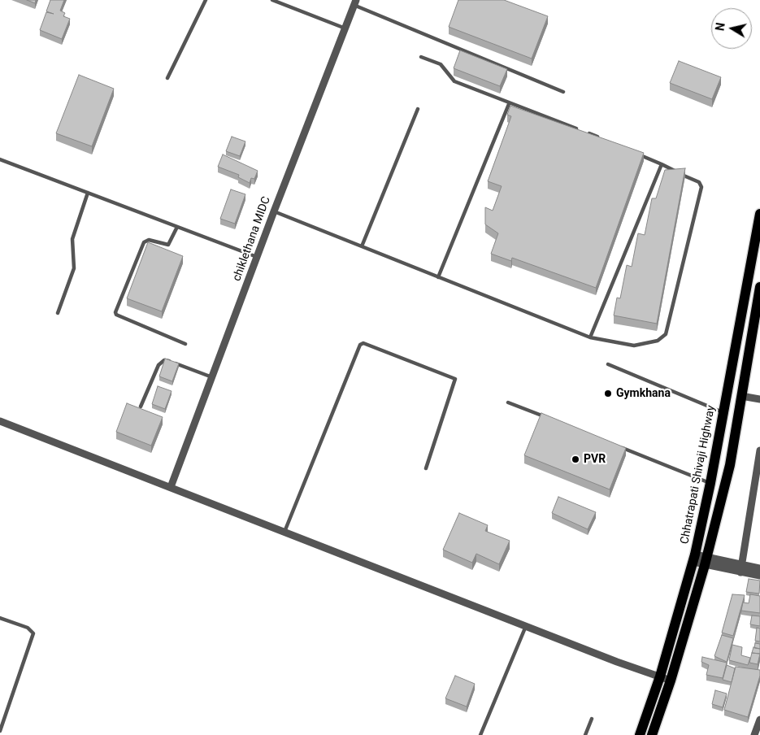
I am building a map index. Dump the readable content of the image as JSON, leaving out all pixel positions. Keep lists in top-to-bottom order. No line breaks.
{"streets":{"main road":["Chhatrapati Shivaji Highway"],"street":["chiklethana MIDC"]},"places":["Gymkhana","PVR"],"north":"left"}
